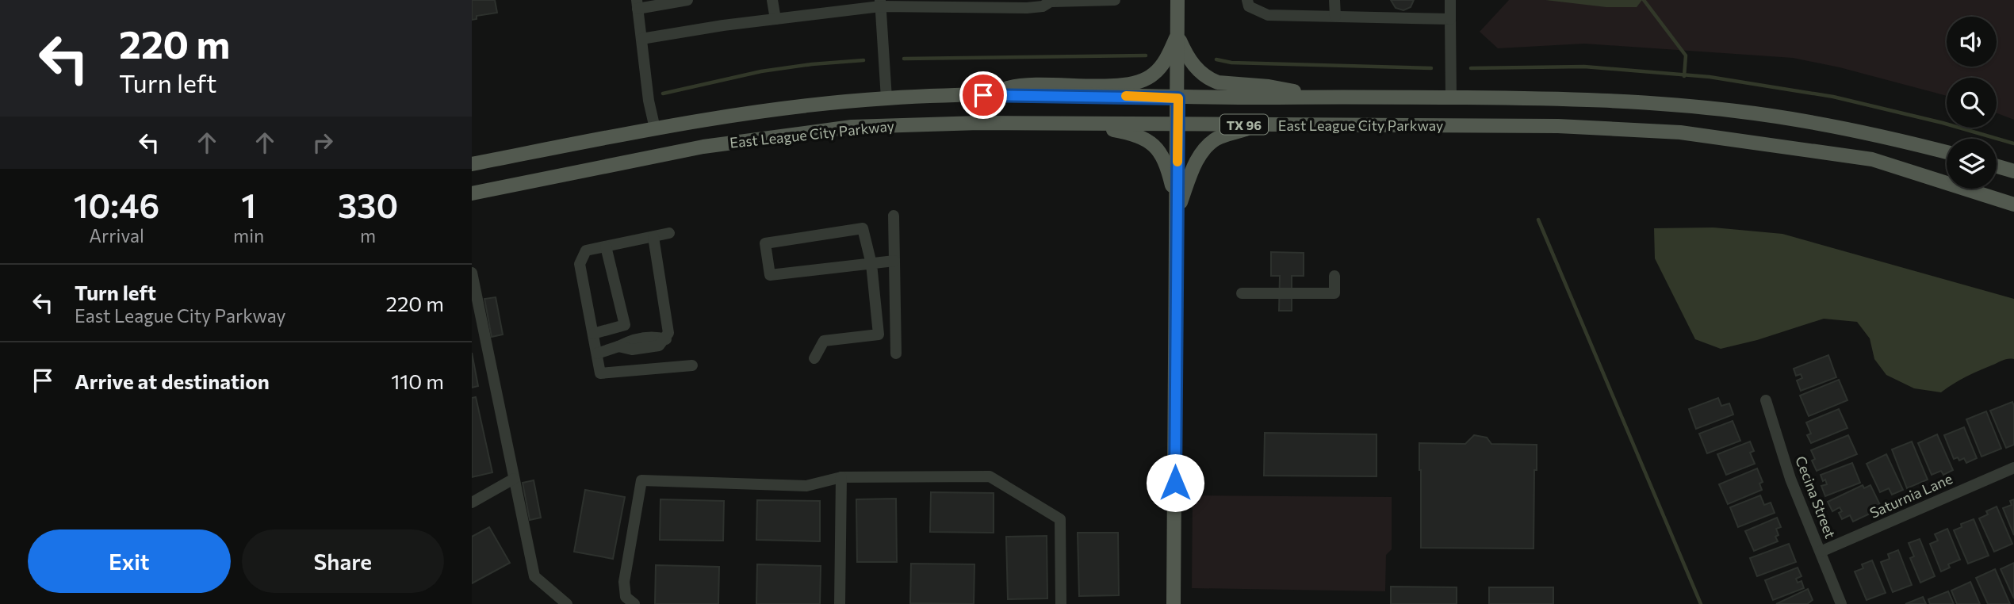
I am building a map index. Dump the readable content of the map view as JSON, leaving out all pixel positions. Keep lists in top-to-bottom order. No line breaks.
{"streets":{"main road":["TX 96","East League City Parkway"],"street":["Saturnia Lane","Cecina Street"]},"crossings":[["Saturnia Lane","Cecina Street"]],"page":{"turn":["220 m","Turn left"],"eta":["10:46","Arrival","1","min","330","m"],"list":[{"name":"Turn left","note":"East League City Parkway","value":"220 m"},{"name":"Arrive at destination","value":"110 m"}],"buttons":["Exit","Share"]}}
